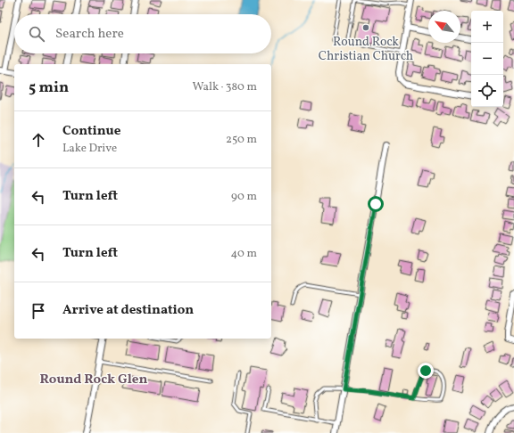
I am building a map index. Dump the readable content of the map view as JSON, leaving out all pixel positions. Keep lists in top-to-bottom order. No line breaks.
{"districts":["Round Rock Glen"],"places":["Round Rock Christian Church"],"north":"top left","page":{"map_buttons":["+","−"],"search":"Search here","heading":["5 min","Walk · 380 m"],"list":[["Continue","Lake Drive","250 m"],["Turn left","90 m"],["Turn left","40 m"],"Arrive at destination"]}}
